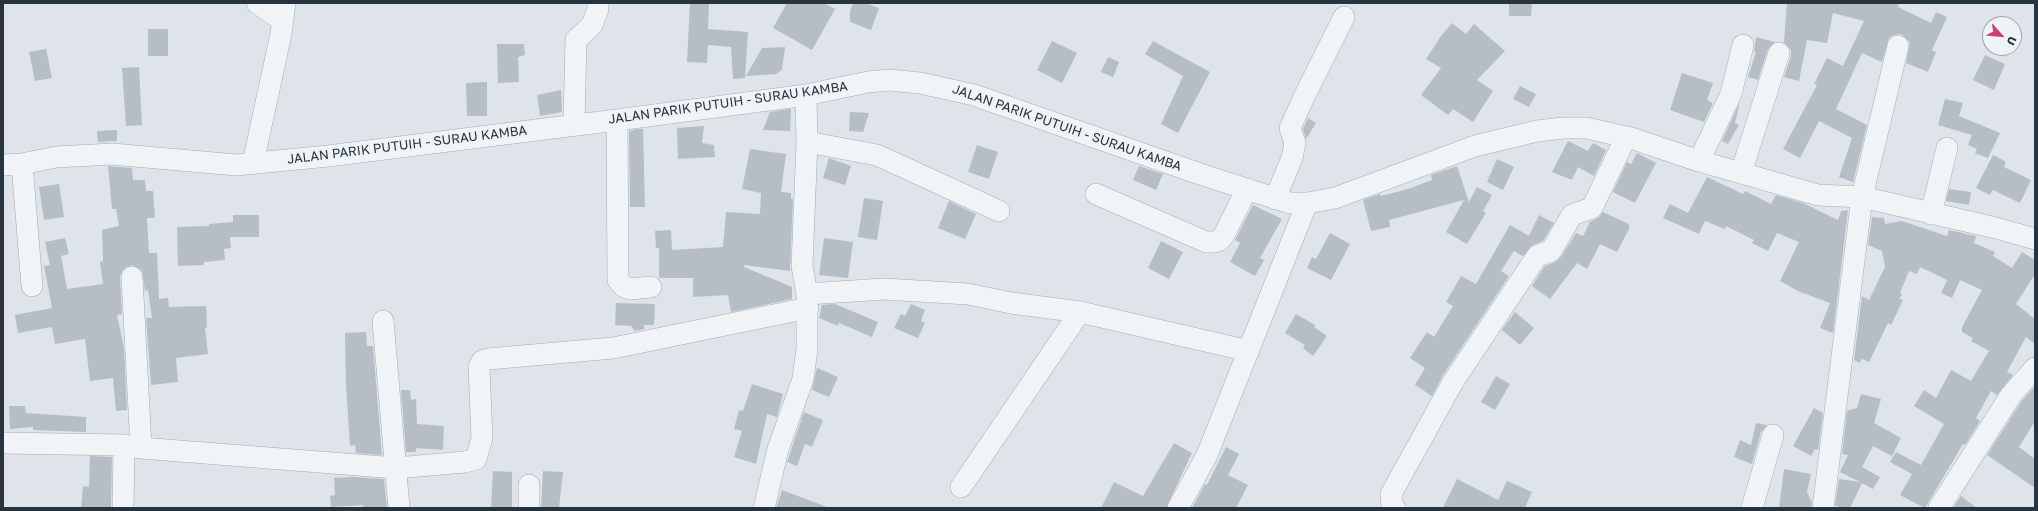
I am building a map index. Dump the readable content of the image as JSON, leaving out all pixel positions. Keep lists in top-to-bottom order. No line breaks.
{"streets":{"street":["JALAN PARIK PUTUIH - SURAU KAMBA"]},"north":"bottom right"}
